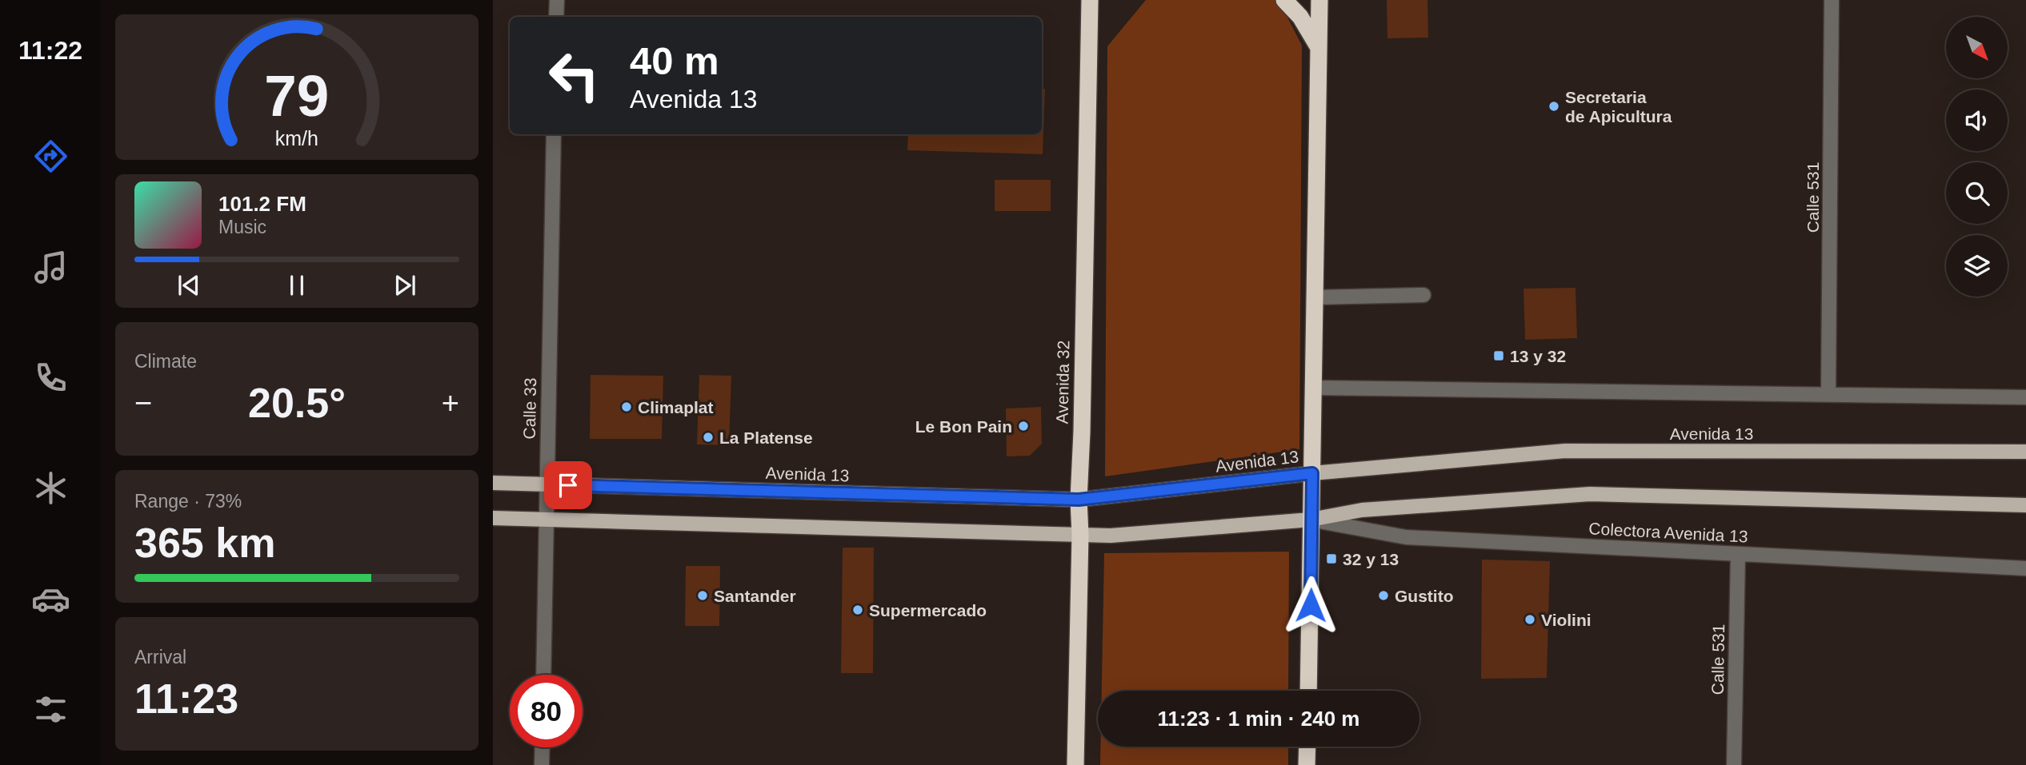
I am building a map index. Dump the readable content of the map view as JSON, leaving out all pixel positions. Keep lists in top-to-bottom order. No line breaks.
{"streets":{"highway":["Avenida 32"],"main road":["Avenida 13"],"street":["Calle 531","Calle 33","Colectora Avenida 13"]},"crossings":[["Calle 531","Colectora Avenida 13"],["Avenida 32","Avenida 13"],["Calle 33","Avenida 13"]],"places":{"other":["Secretaria de Apicultura","Climaplat","Le Bon Pain","La Platense","Santander","Gustito","Supermercado","Violini"],"transit":["13 y 32","32 y 13"]},"north":"bottom right","page":{"tabs":"11:22","turn":["40 m","Avenida 13"],"song":["101.2 FM","Music"],"tile":["Climate",["Range · 73%","365 km"],["Arrival","11:23"]],"heat":["−","20.5°","+"],"limit":"80","trip":"11:23 · 1 min · 240 m","gauge":["79","km/h"]}}
